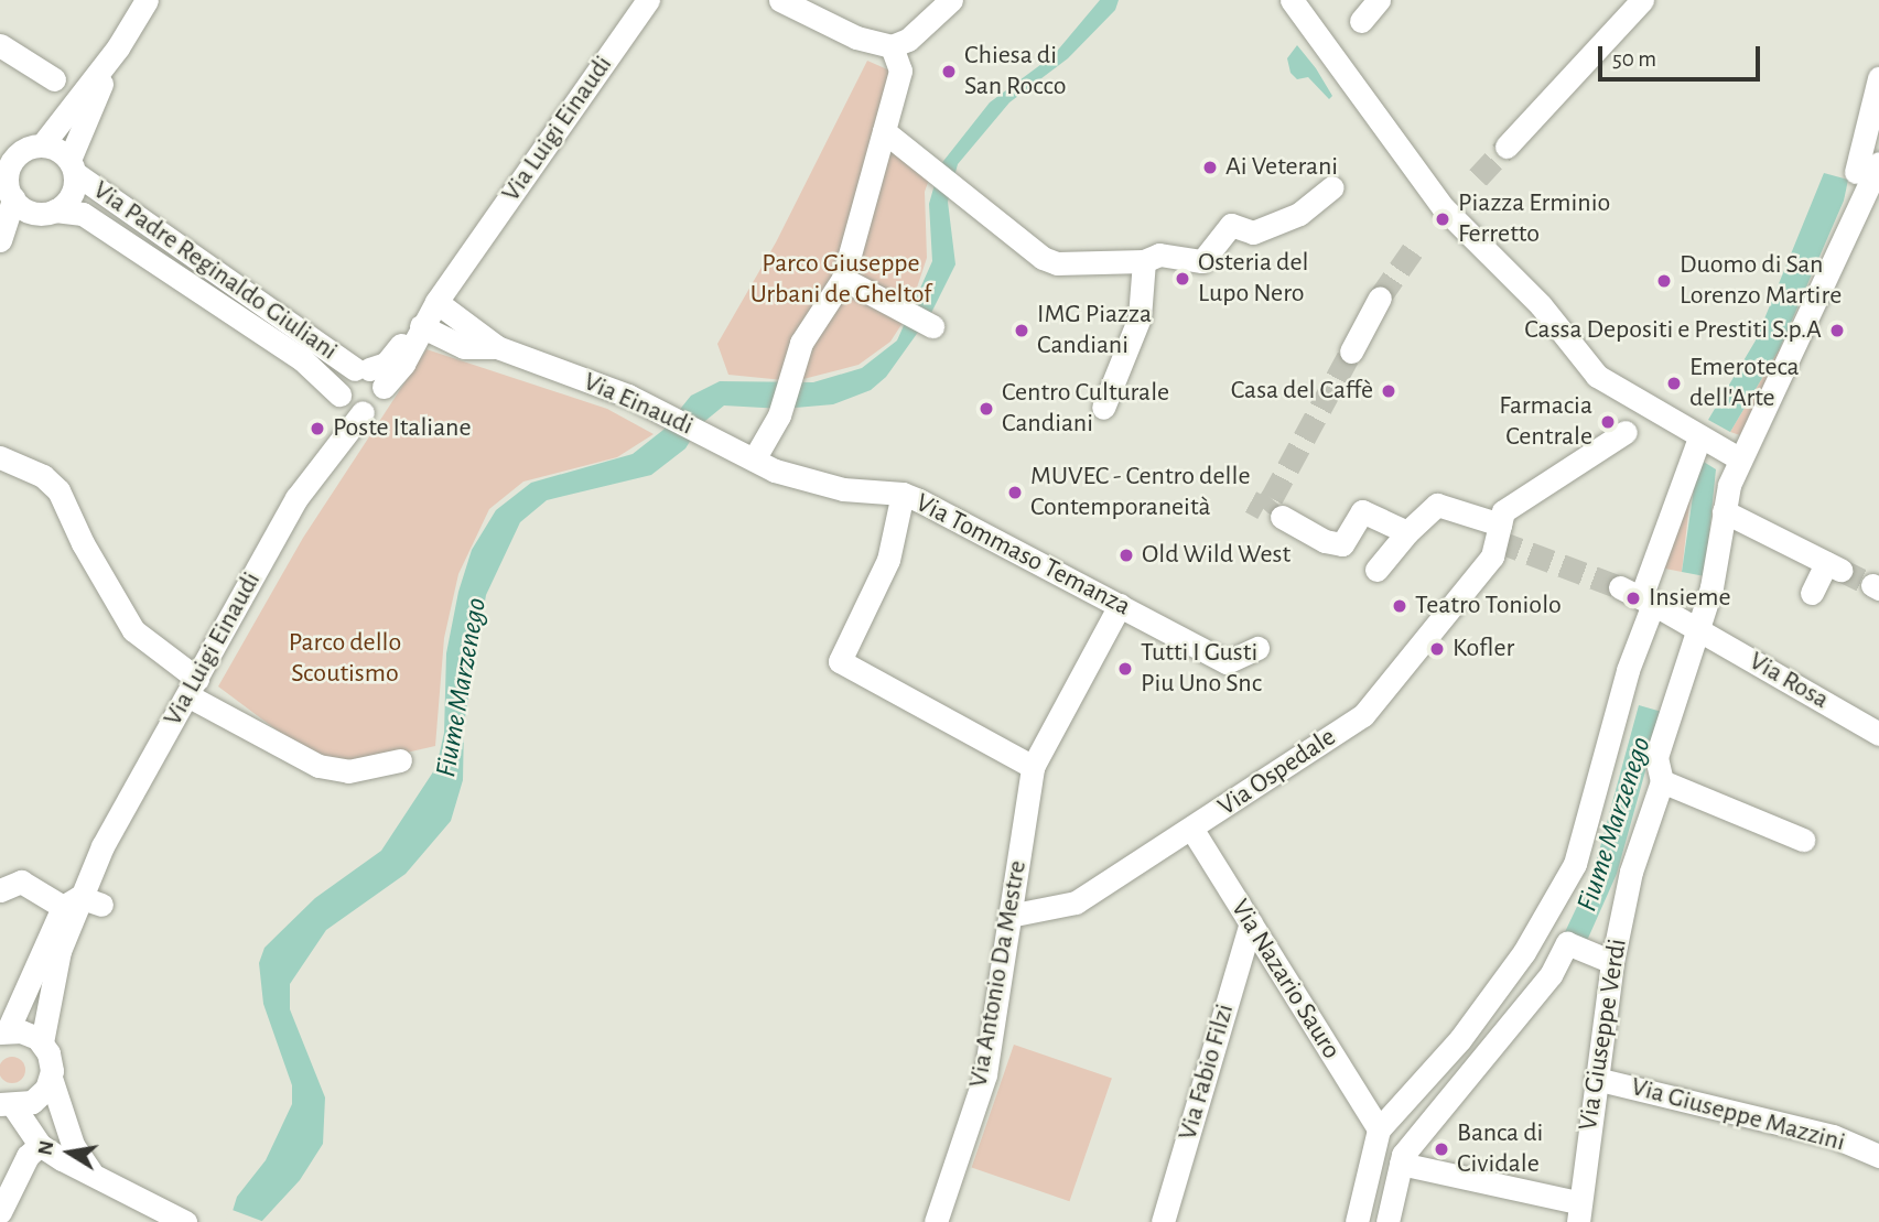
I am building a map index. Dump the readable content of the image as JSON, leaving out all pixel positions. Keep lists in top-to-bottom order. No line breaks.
{"streets":{"street":["Via Luigi Einaudi","Via Padre Reginaldo Giuliani","Via Einaudi","Via Tommaso Temanza","Via Rosa","Via Ospedale","Via Antonio Da Mestre","Via Nazario Sauro","Via Giuseppe Verdi","Via Fabio Filzi","Via Giuseppe Mazzini"]},"crossings":[["Via Luigi Einaudi","Via Padre Reginaldo Giuliani"],["Via Einaudi","Via Tommaso Temanza"],["Via Rosa","Via Giuseppe Verdi"],["Via Ospedale","Via Antonio Da Mestre"],["Via Ospedale","Via Nazario Sauro"],["Via Nazario Sauro","Via Fabio Filzi"],["Via Giuseppe Verdi","Via Giuseppe Mazzini"]],"water":["Fiume Marzenego"],"parks":["Parco Giuseppe Urbani de Gheltof","Parco dello Scoutismo"],"places":["Chiesa di San Rocco","Ai Veterani","Piazza Erminio Ferretto","Osteria del Lupo Nero","Duomo di San Lorenzo Martire","IMG Piazza Candiani","Cassa Depositi e Prestiti S.p.A","Emeroteca dell'Arte","Casa del Caffè","Centro Culturale Candiani","Farmacia Centrale","Poste Italiane","MUVEC - Centro delle Contemporaneità","Old Wild West","Insieme","Teatro Toniolo","Kofler","Tutti I Gusti Piu Uno Snc","Banca di Cividale"],"scale_bar":"50 m","north":"left"}
